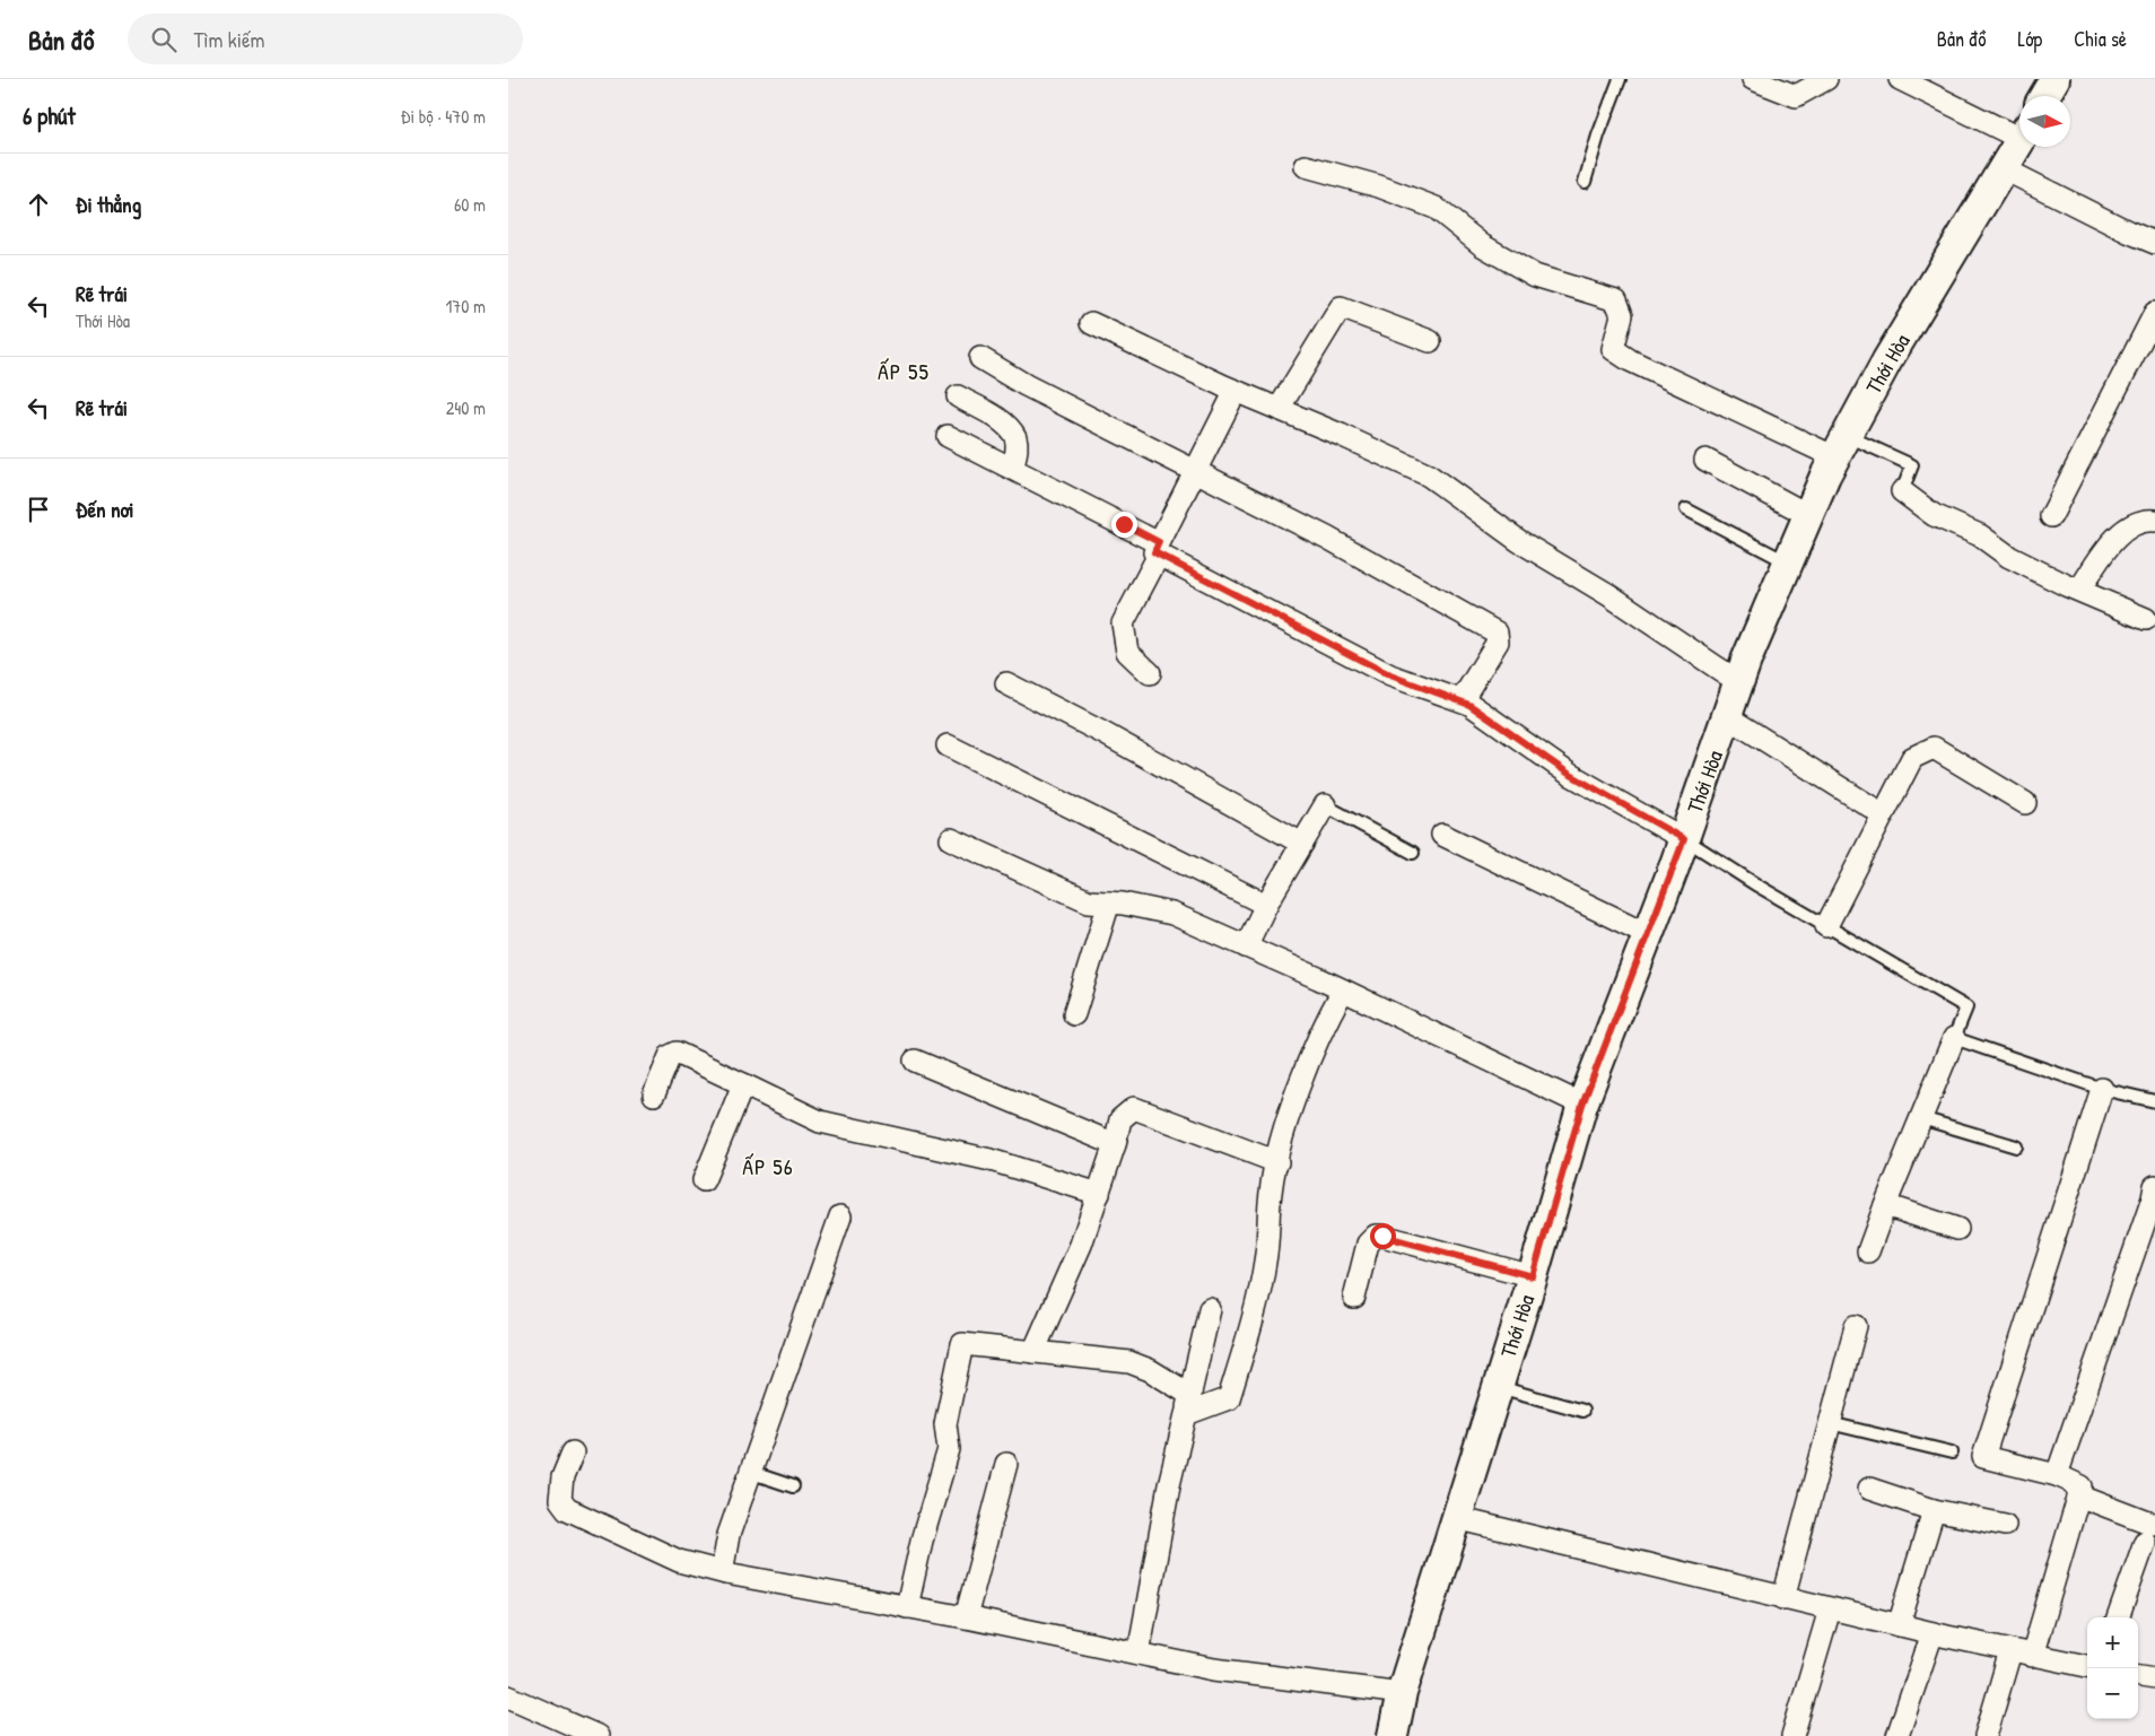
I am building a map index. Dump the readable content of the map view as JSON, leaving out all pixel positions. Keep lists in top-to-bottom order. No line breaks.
{"streets":{"street":["Thới Hòa"]},"districts":["ẤP 55","ẤP 56"],"north":"right","page":{"header":"Bản đồ","search":"Tìm kiếm","nav":["Bản đồ","Lớp","Chia sẻ"],"heading":["6 phút","Đi bộ · 470 m"],"list":[["Đi thẳng","60 m"],["Rẽ trái","Thới Hòa","170 m"],["Rẽ trái","240 m"],"Đến nơi"],"map_buttons":["+","−"]}}
